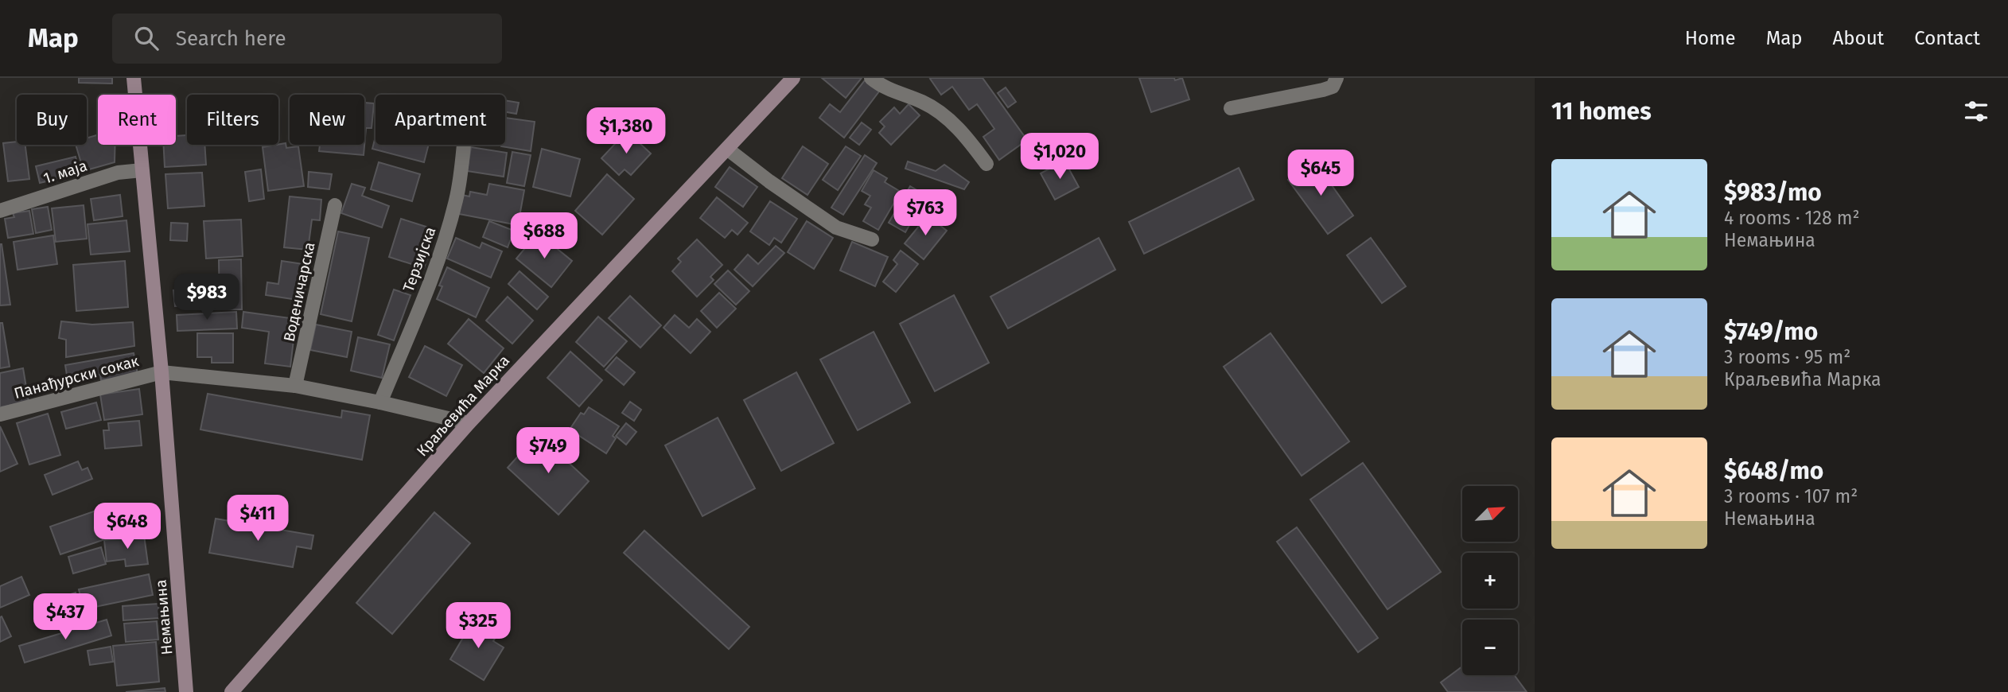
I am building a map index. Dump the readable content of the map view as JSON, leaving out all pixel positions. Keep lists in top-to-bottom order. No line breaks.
{"streets":{"main road":["Краљевића Марка","Немањина"],"street":["1. маја","Терзијска","Воденичарска","Панађурски сокак"]},"crossings":[["1. маја","Немањина"],["Панађурски сокак","Немањина"]],"north":"top right","page":{"header":"Map","search":"Search here","nav":["Home","Map","About","Contact"],"heading":"11 homes","chip":["Buy","Rent","Filters","New","Apartment"],"price":["$1,380","$1,020","$645","$763","$688","$983","$749","$411","$648","$437","$325"],"list":[{"name":"$983/mo","note":"4 rooms · 128 m² · Немањина"},{"name":"$749/mo","note":"3 rooms · 95 m² · Краљевића Марка"},{"name":"$648/mo","note":"3 rooms · 107 m² · Немањина"}],"map_buttons":["+","−"]}}
